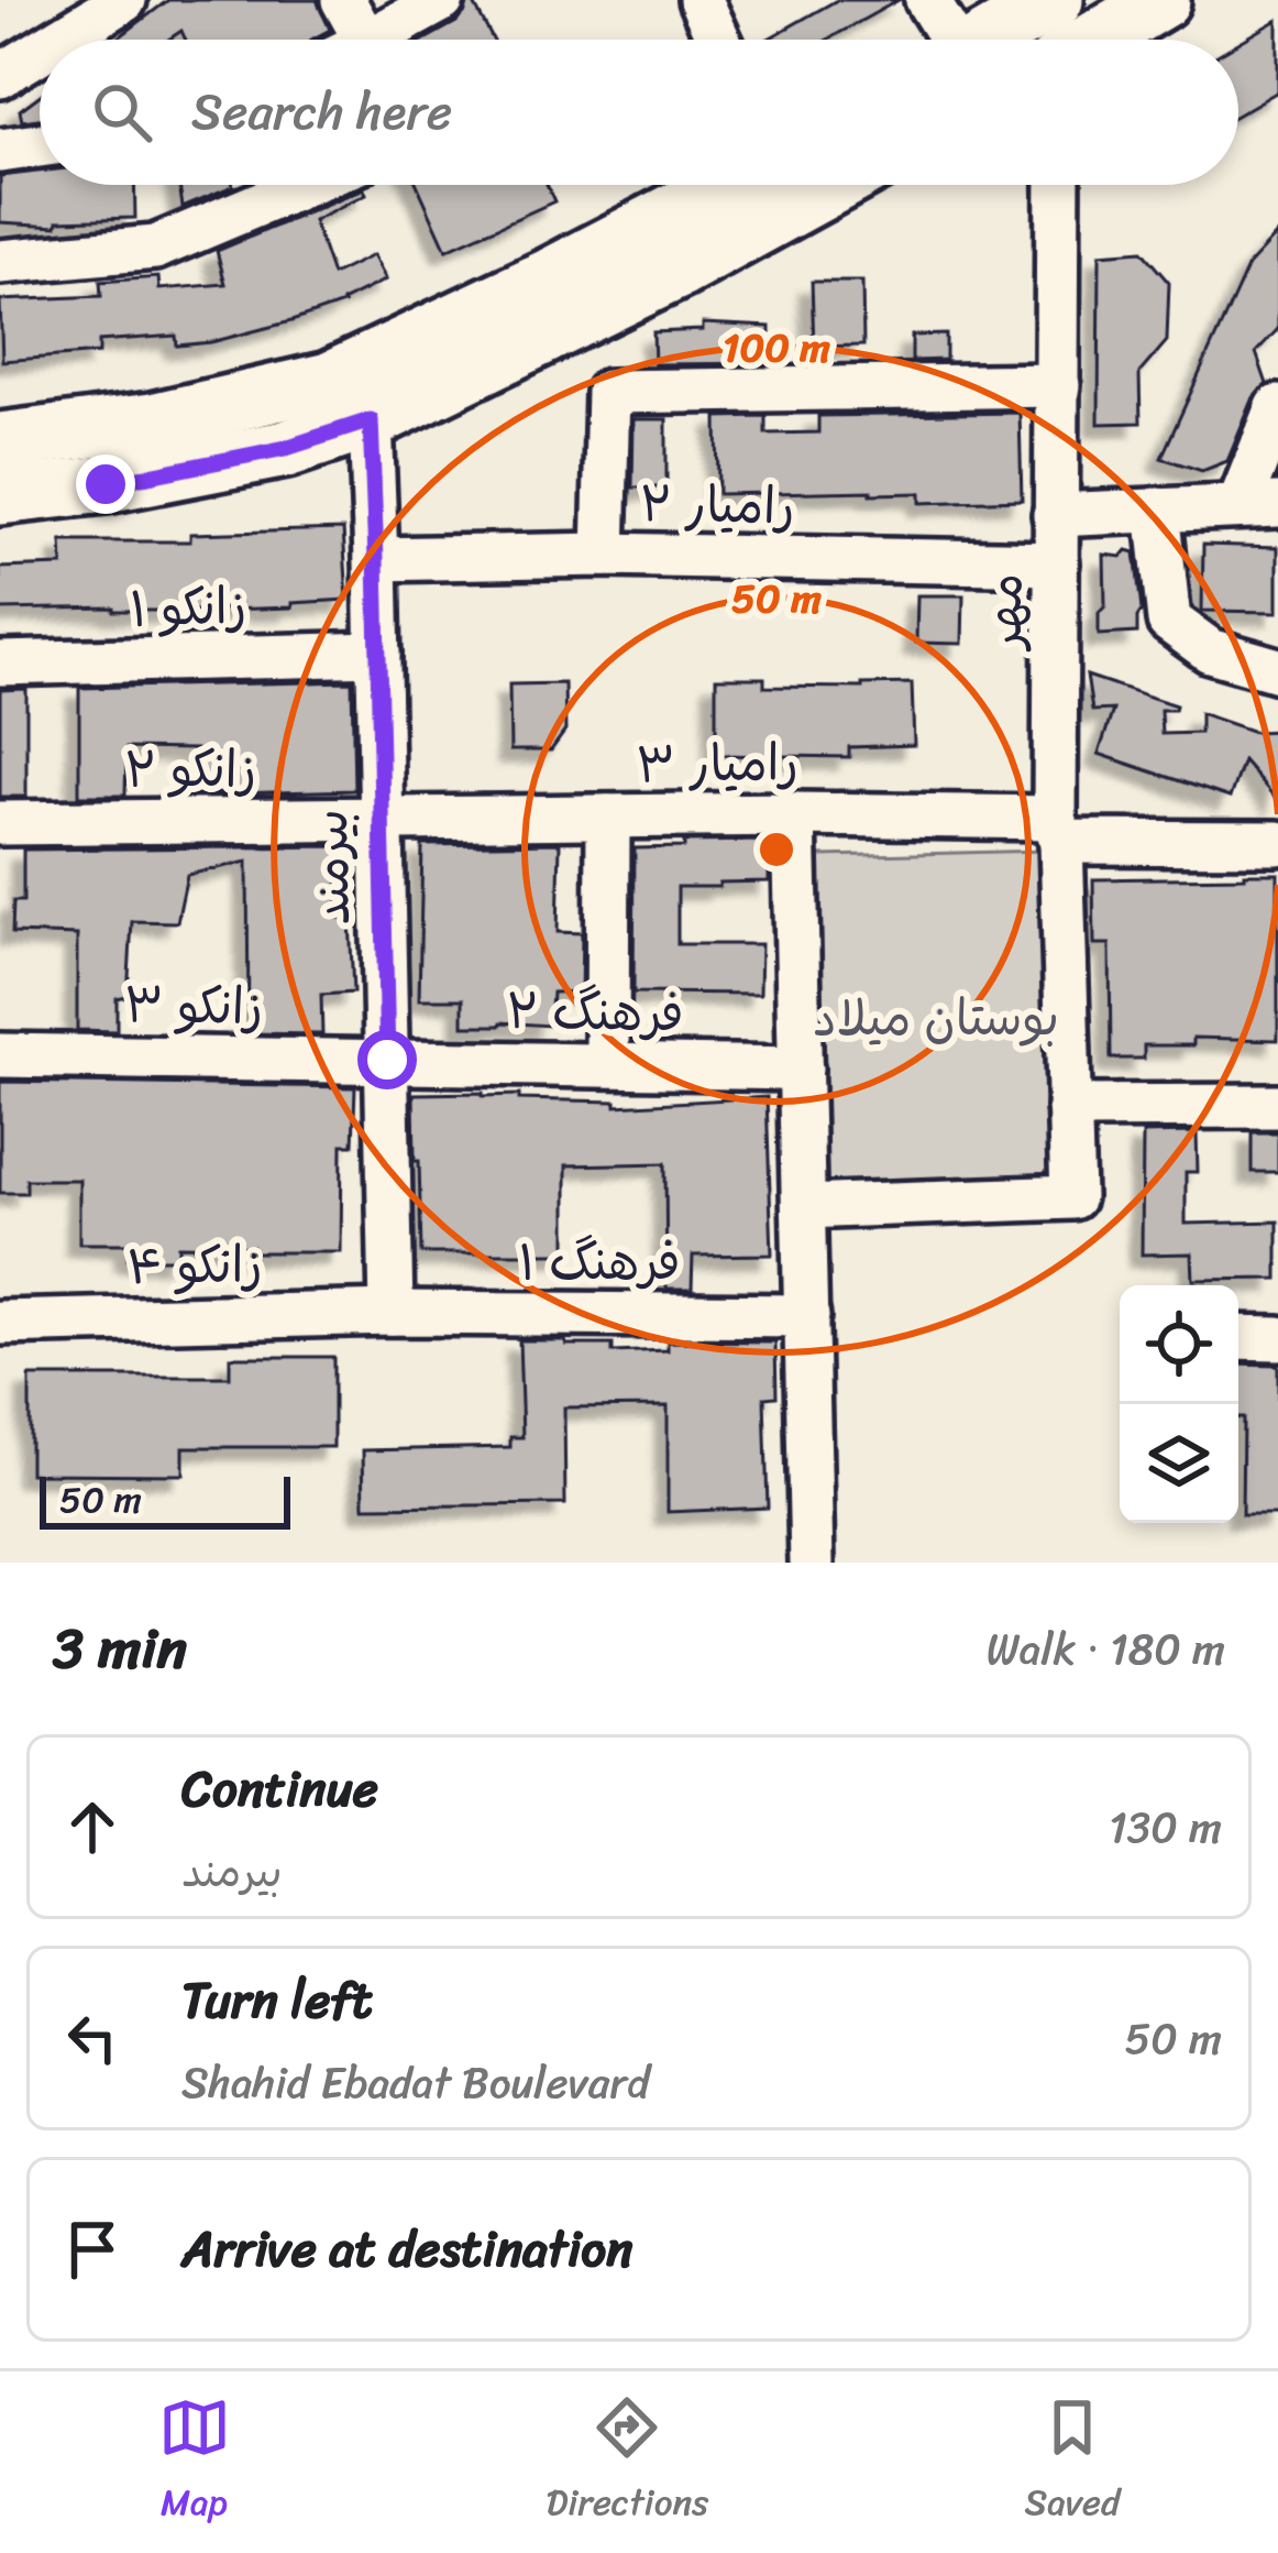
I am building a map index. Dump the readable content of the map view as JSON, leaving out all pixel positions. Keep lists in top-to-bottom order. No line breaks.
{"streets":{"street":["رامیار ۲","زانکو ۱","مهر","رامیار ۳","زانکو ۲","بیرمند","زانکو ۳","فرهنگ ۲","فرهنگ ۱","زانکو ۴"]},"crossings":[["رامیار ۲","مهر"],["رامیار ۲","بیرمند"],["زانکو ۱","بیرمند"],["مهر","رامیار ۳"],["رامیار ۳","زانکو ۲"],["رامیار ۳","بیرمند"],["زانکو ۲","بیرمند"],["بیرمند","زانکو ۳"],["بیرمند","فرهنگ ۲"],["بیرمند","فرهنگ ۱"],["بیرمند","زانکو ۴"],["زانکو ۳","فرهنگ ۲"],["فرهنگ ۱","زانکو ۴"]],"parks":["بوستان میلاد"],"scale_bar":"50 m","page":{"search":"Search here","scale":"50 m","heading":["3 min","Walk · 180 m"],"list":[["Continue","بیرمند","130 m"],["Turn left","Shahid Ebadat Boulevard","50 m"],"Arrive at destination"],"nav":["Map","Directions","Saved"]},"rings":["100 m","50 m"]}
